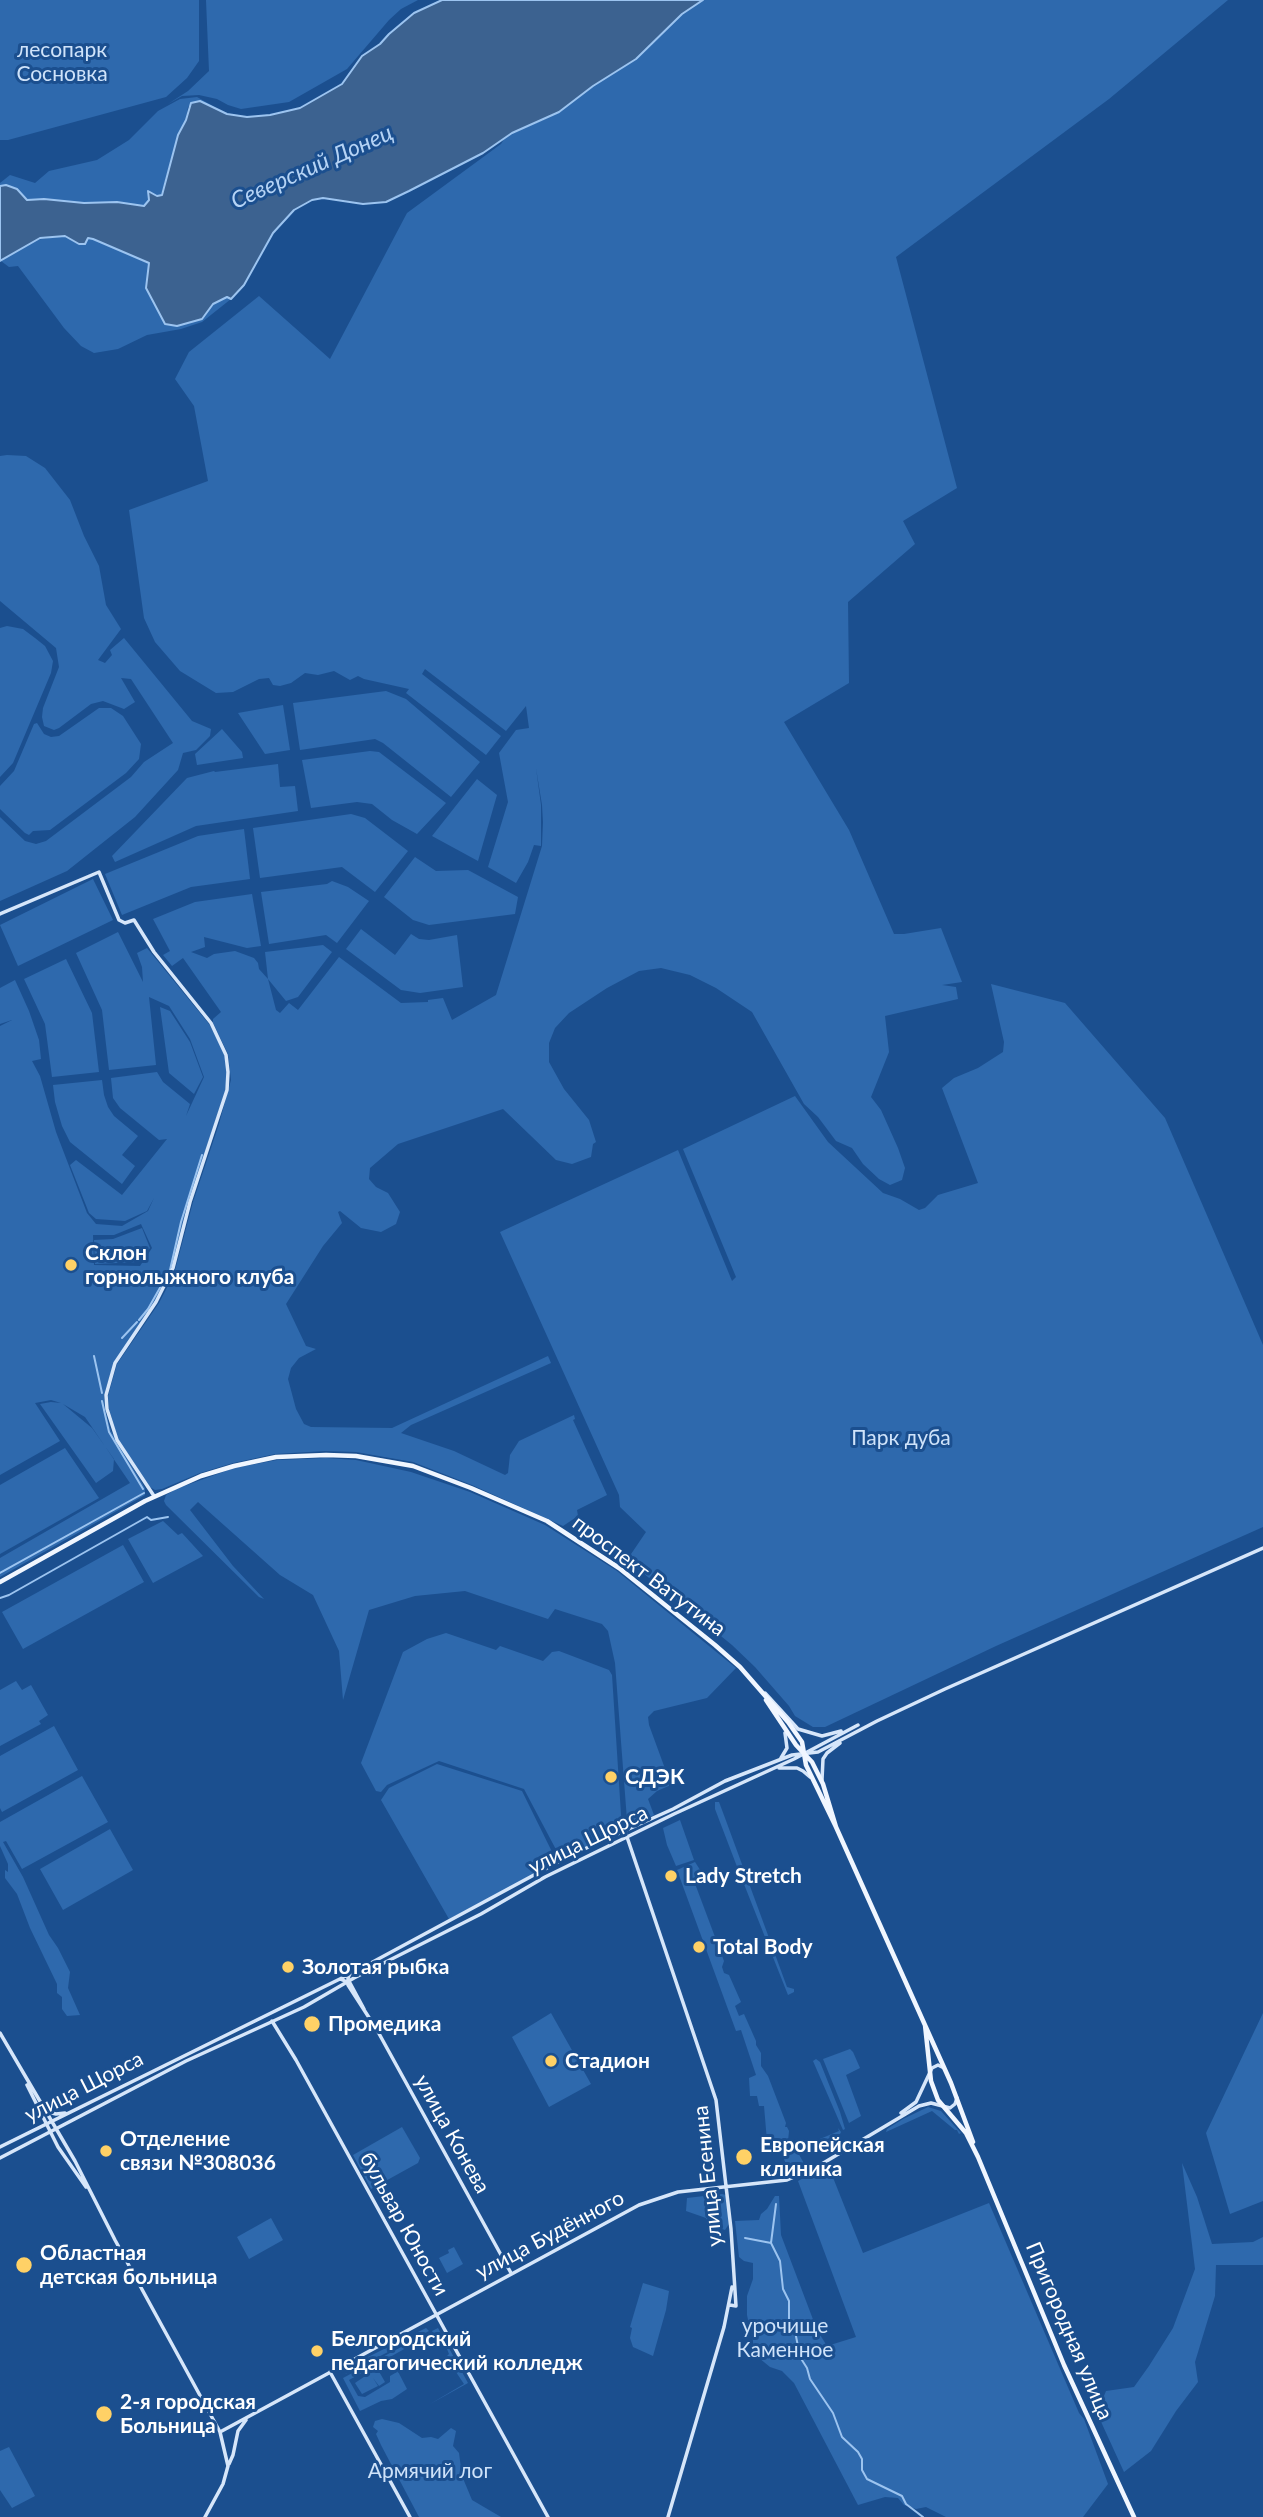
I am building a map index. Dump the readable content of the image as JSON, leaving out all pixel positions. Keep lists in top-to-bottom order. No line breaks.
{"streets":{"main road":["проспект Ватутина","Пригородная улица"],"street":["улица Щорса","улица Конева","улица Есенина","бульвар Юности","улица Будённого"]},"crossings":[["проспект Ватутина","улица Щорса"],["проспект Ватутина","Пригородная улица"],["улица Щорса","улица Конева"],["улица Щорса","улица Есенина"],["улица Щорса","бульвар Юности"],["улица Конева","улица Будённого"],["улица Есенина","улица Будённого"],["бульвар Юности","улица Будённого"]],"water":["Северский Донец"],"parks":["лесопарк Сосновка","Парк дуба","урочище Каменное","Армячий лог"],"places":["Склон горнолыжного клуба","СДЭК","Lady Stretch","Total Body","Золотая рыбка","Промедика","Cтадион","Отделение связи №308036","Европейская клиника","Областная детская больница","Белгородский педагогический колледж","2-я городская Больница"]}
